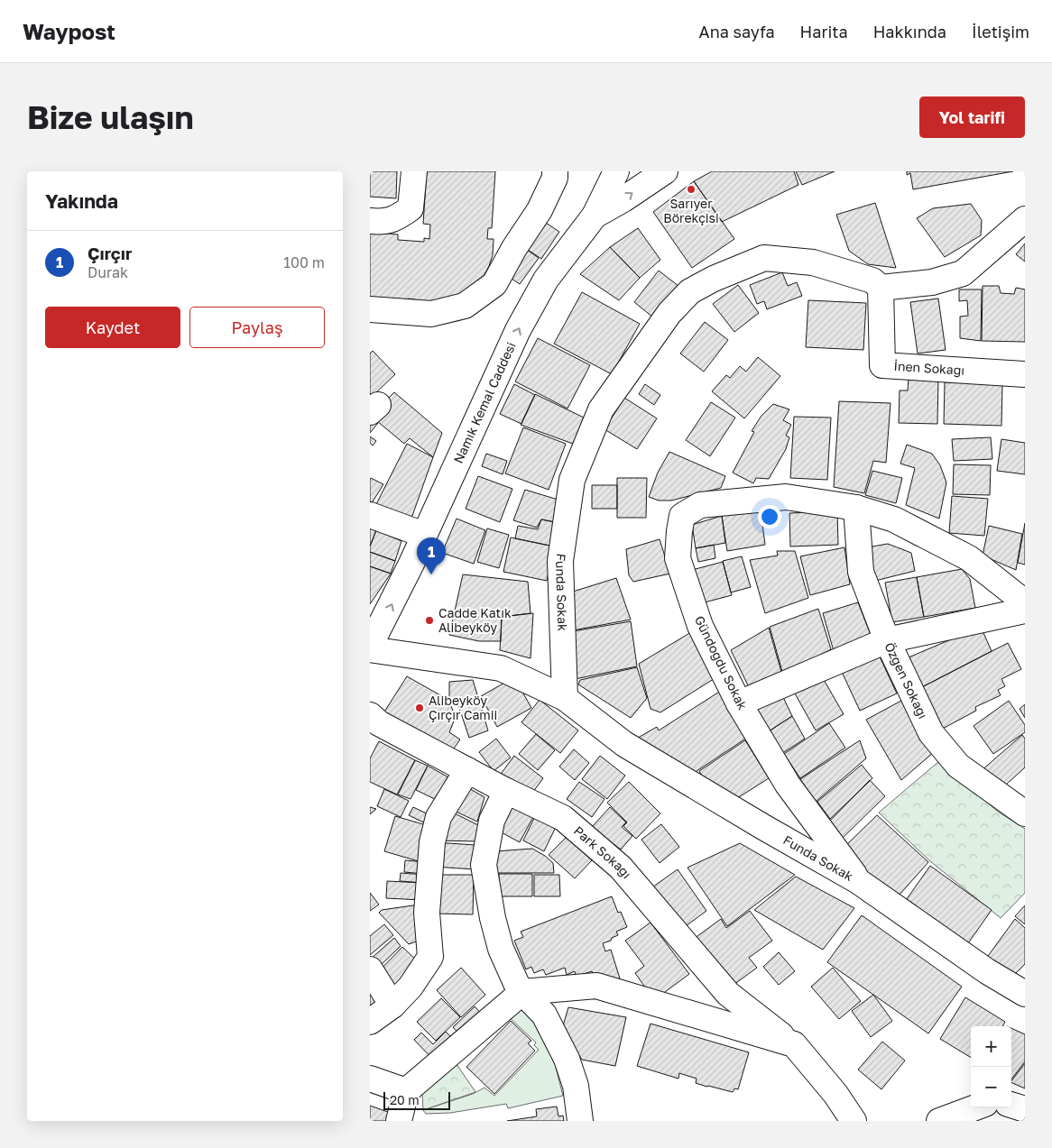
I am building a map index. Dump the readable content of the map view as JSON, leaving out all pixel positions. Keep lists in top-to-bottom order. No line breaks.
{"streets":{"street":["İnen Sokağı","Namık Kemal Caddesi","Funda Sokak","Gündoğdu Sokak","Özgen Sokağı","Park Sokağı"]},"crossings":[["İnen Sokağı","Funda Sokak"],["Funda Sokak","Gündoğdu Sokak"],["Gündoğdu Sokak","Özgen Sokağı"]],"one_way":["Namık Kemal Caddesi"],"places":["Sarıyer Börekçisi","Cadde Katık Alibeyköy","Alibeyköy Çırçır Camii"],"scale_bar":"20 m","page":{"header":"Waypost","nav":["Ana sayfa","Harita","Hakkında","İletişim"],"buttons":["Yol tarifi",["Kaydet","Paylaş"]],"title":"Bize ulaşın","heading":"Yakında","list":[{"mark":"1","name":"Çırçır","note":"Durak","value":"100 m"}],"pins":"1","map_buttons":["+","−"],"scale":"20 m"}}
